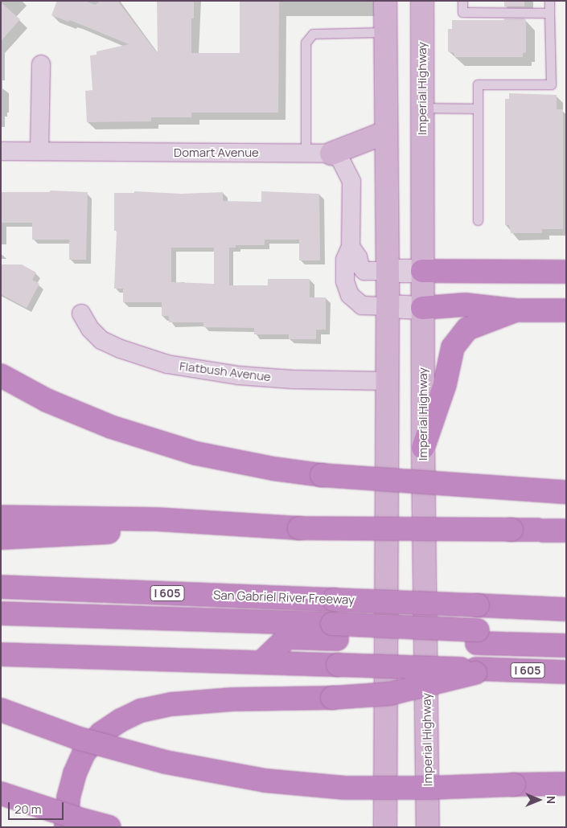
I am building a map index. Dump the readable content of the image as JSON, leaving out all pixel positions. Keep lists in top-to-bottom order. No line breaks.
{"streets":{"highway":["I 605","San Gabriel River Freeway"],"main road":["Imperial Highway"],"street":["Domart Avenue","Flatbush Avenue"]},"scale_bar":"20 m","north":"right"}
